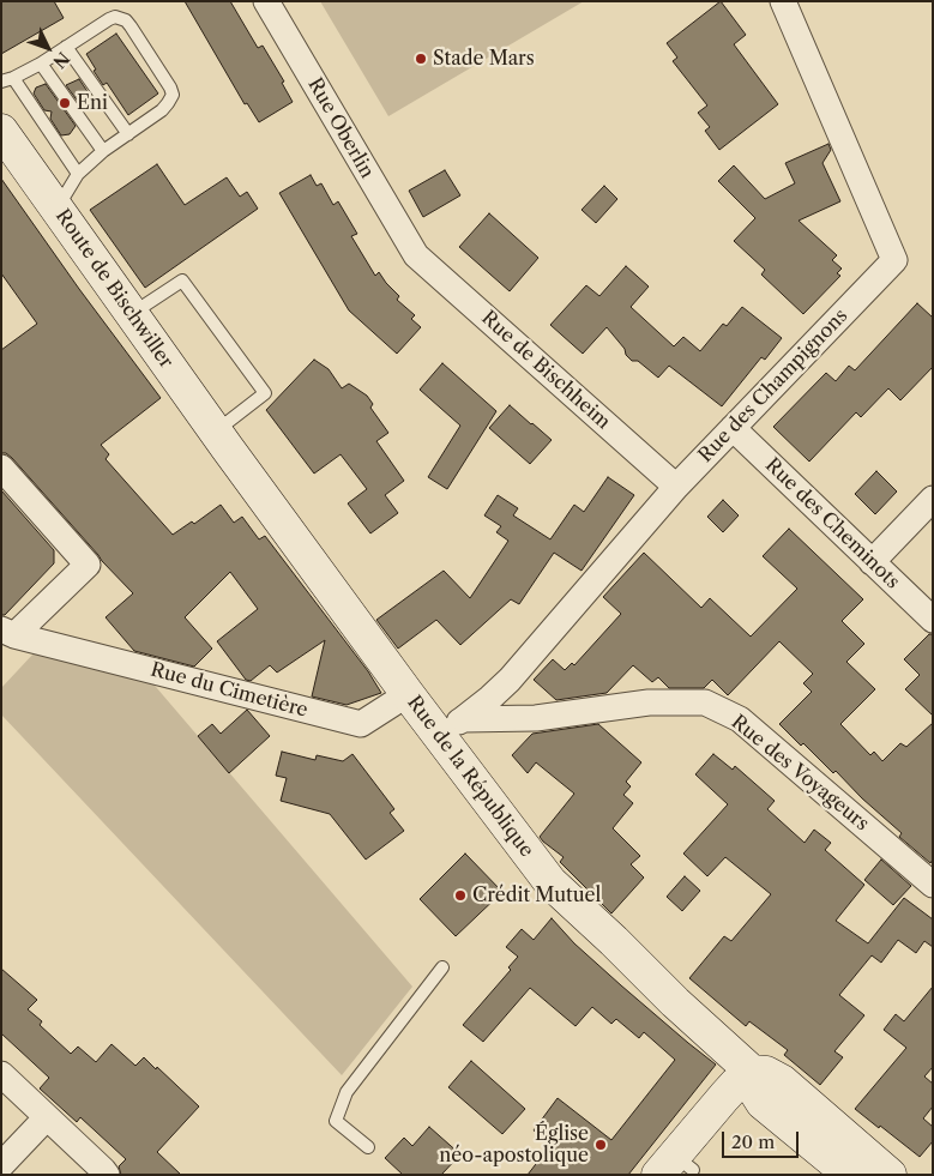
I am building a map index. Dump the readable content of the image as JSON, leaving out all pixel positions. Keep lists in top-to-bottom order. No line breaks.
{"streets":{"main road":["Route de Bischwiller","Rue de la République"],"street":["Rue Oberlin","Rue de Bischheim","Rue des Champignons","Rue des Cheminots","Rue du Cimetière","Rue des Voyageurs"]},"crossings":[["Rue Oberlin","Rue de Bischheim"],["Route de Bischwiller","Rue de la République"],["Rue de Bischheim","Rue des Champignons"],["Rue des Champignons","Rue des Cheminots"],["Rue des Champignons","Rue des Voyageurs"],["Rue des Champignons","Rue de la République"],["Rue du Cimetière","Rue de la République"],["Rue des Voyageurs","Rue de la République"]],"places":["Stade Mars","Eni","Crédit Mutuel","Église néo-apostolique"],"scale_bar":"20 m","north":"bottom right"}
